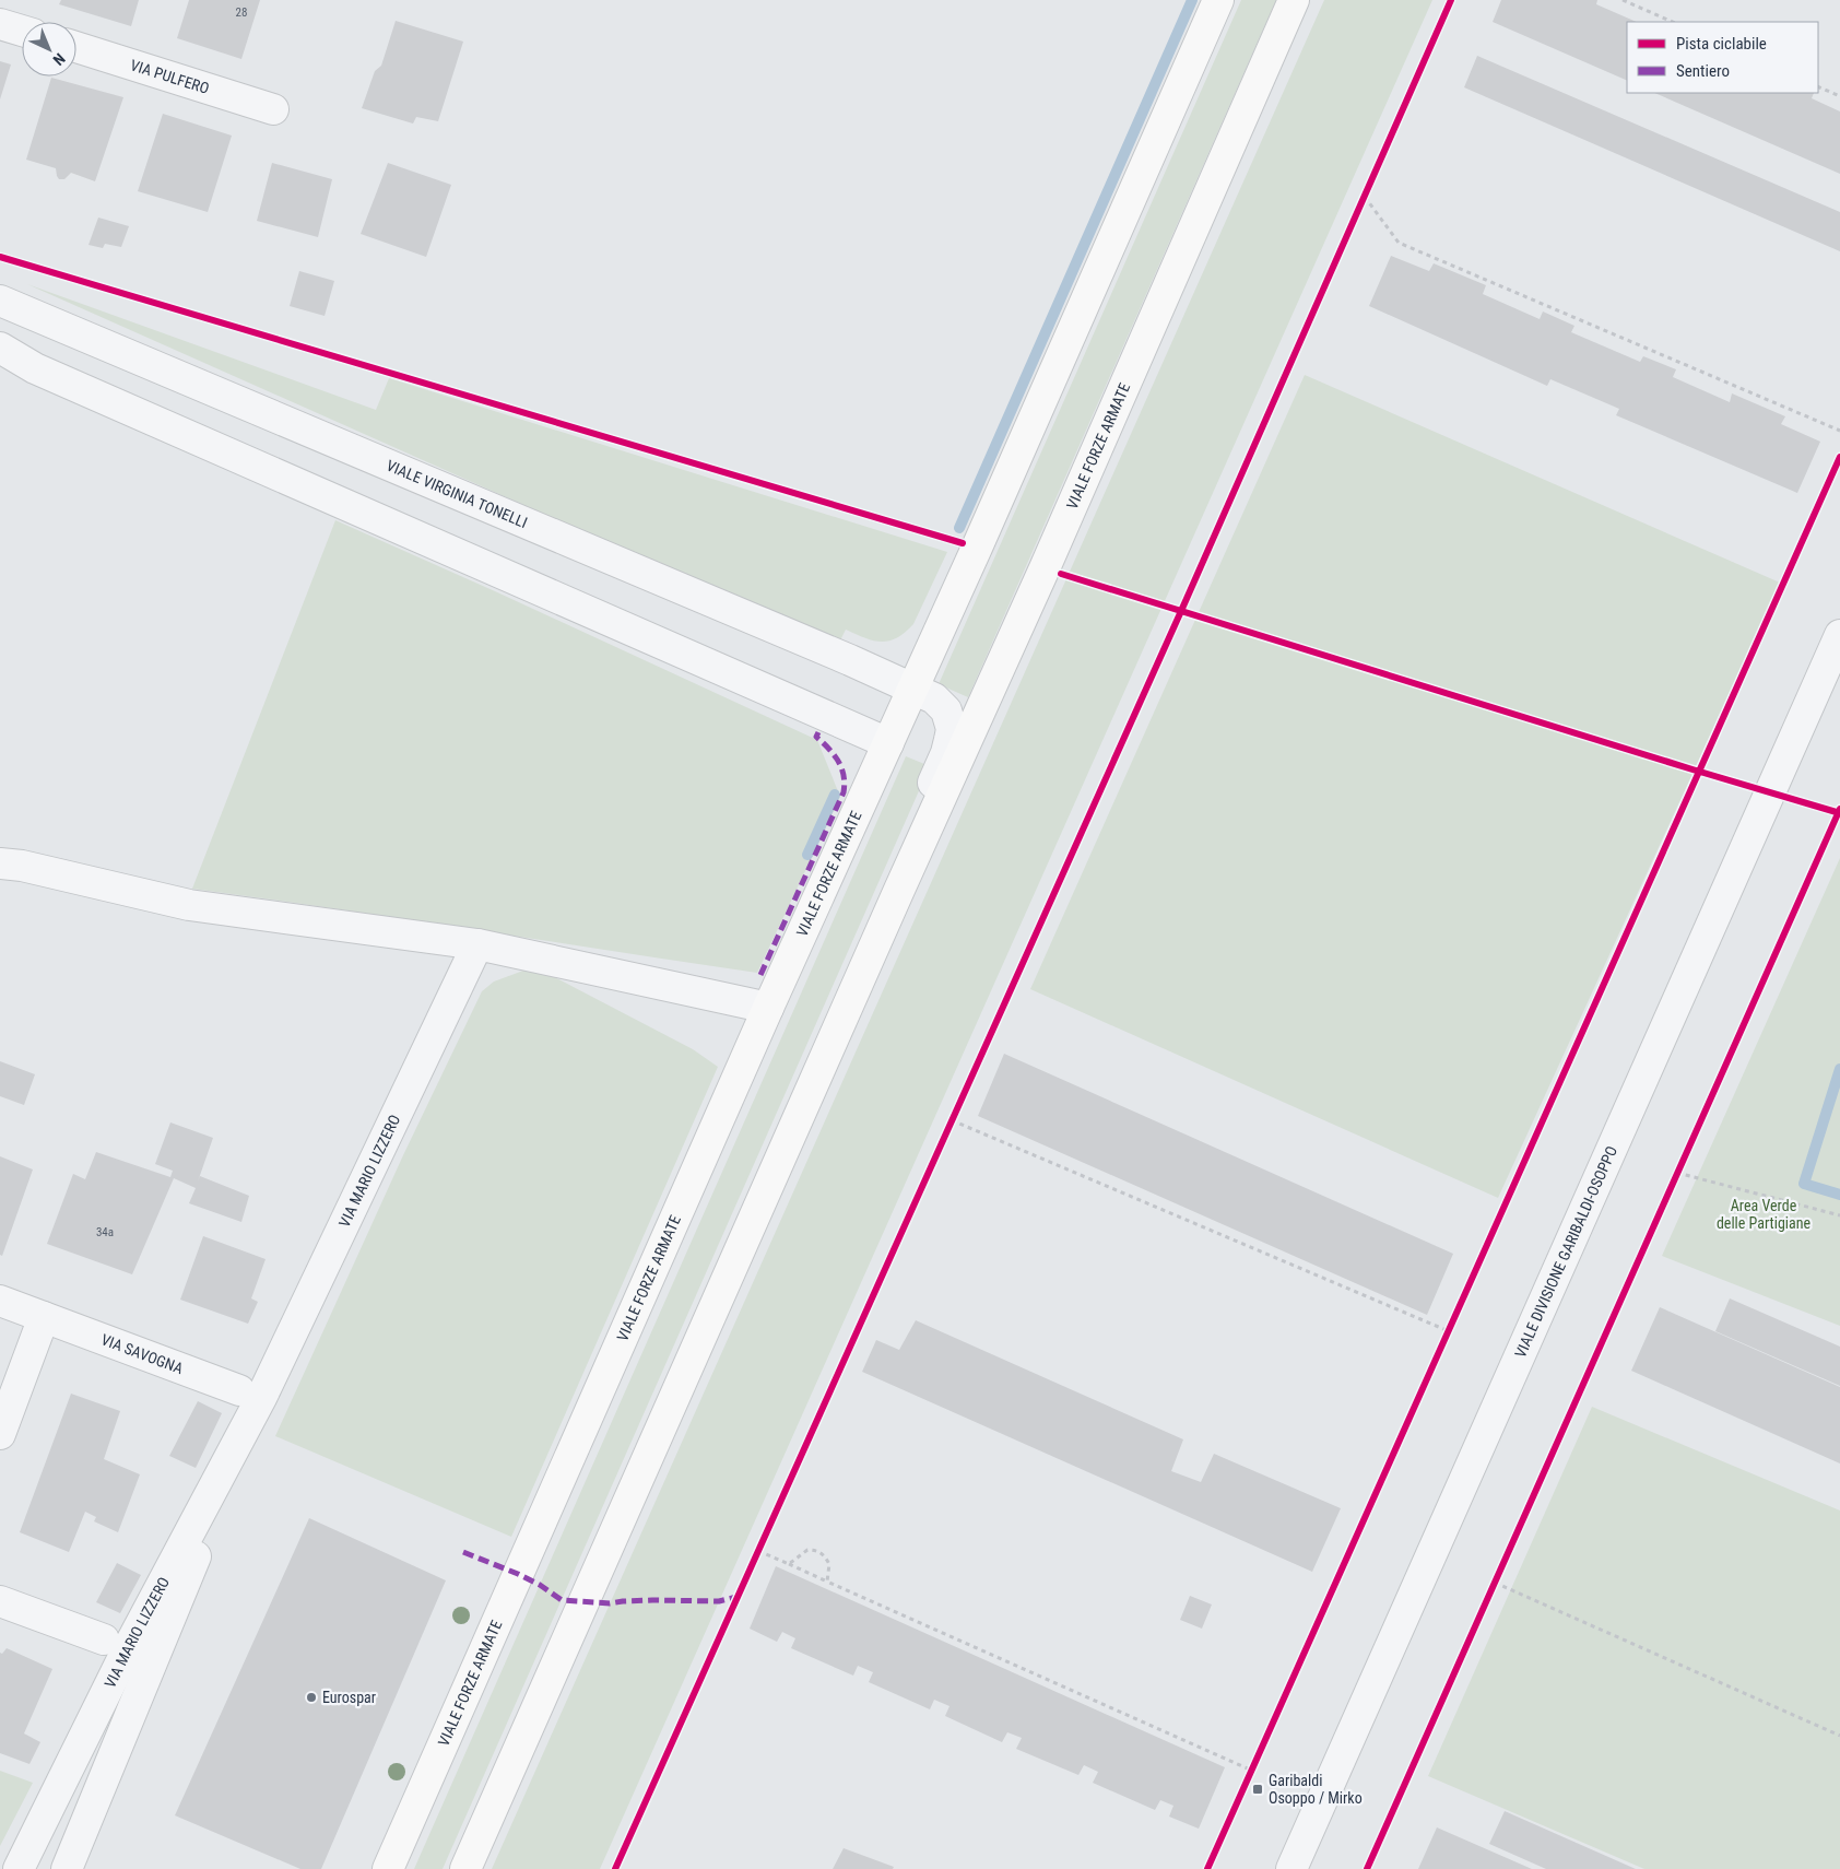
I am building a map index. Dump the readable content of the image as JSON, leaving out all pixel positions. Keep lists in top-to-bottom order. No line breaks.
{"streets":{"street":["VIA PULFERO","VIALE FORZE ARMATE","VIALE VIRGINIA TONELLI","VIA MARIO LIZZERO","VIALE DIVISIONE GARIBALDI-OSOPPO","VIA SAVOGNA"]},"crossings":[["VIALE FORZE ARMATE","VIALE VIRGINIA TONELLI"],["VIA MARIO LIZZERO","VIA SAVOGNA"]],"parks":["Area Verde delle Partigiane"],"places":{"other":["Eurospar"],"transit":["Garibaldi Osoppo / Mirko"]},"house_numbers":["28","34a"],"legend":["Pista ciclabile","Sentiero"],"north":"bottom right"}
